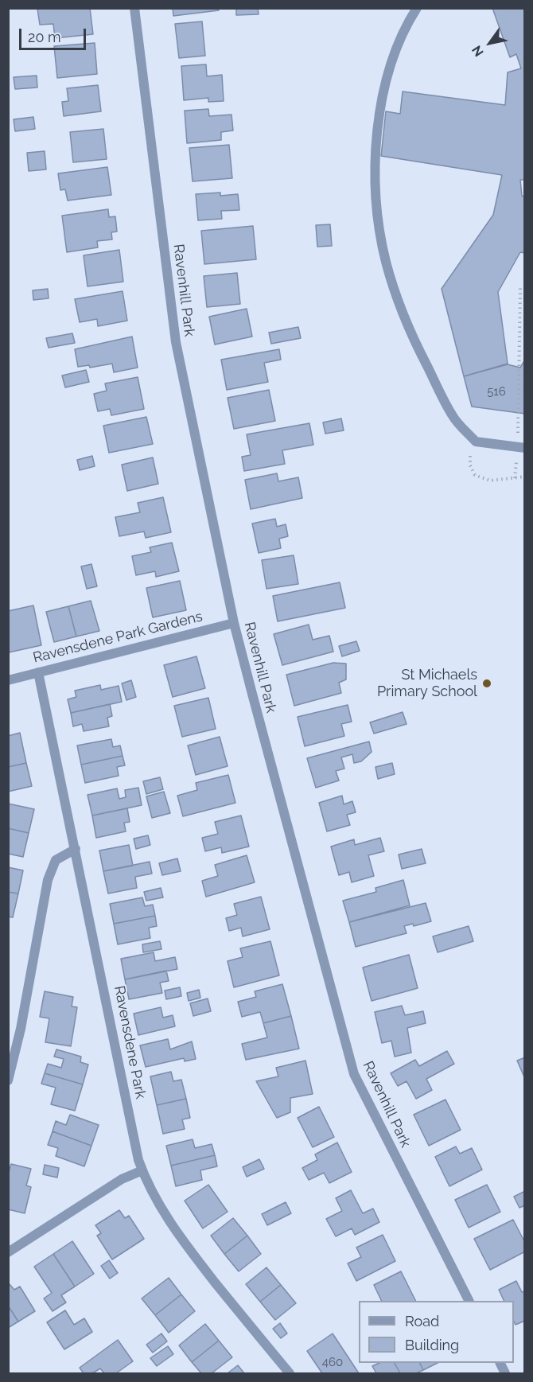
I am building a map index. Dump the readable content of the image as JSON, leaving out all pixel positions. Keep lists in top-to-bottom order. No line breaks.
{"streets":{"street":["Ravenhill Park","Ravensdene Park Gardens","Ravensdene Park"]},"crossings":[["Ravenhill Park","Ravensdene Park Gardens"],["Ravensdene Park Gardens","Ravensdene Park"]],"places":["St Michaels Primary School"],"house_numbers":["516","460"],"legend":["Road","Building"],"scale_bar":"20 m","north":"bottom left"}
